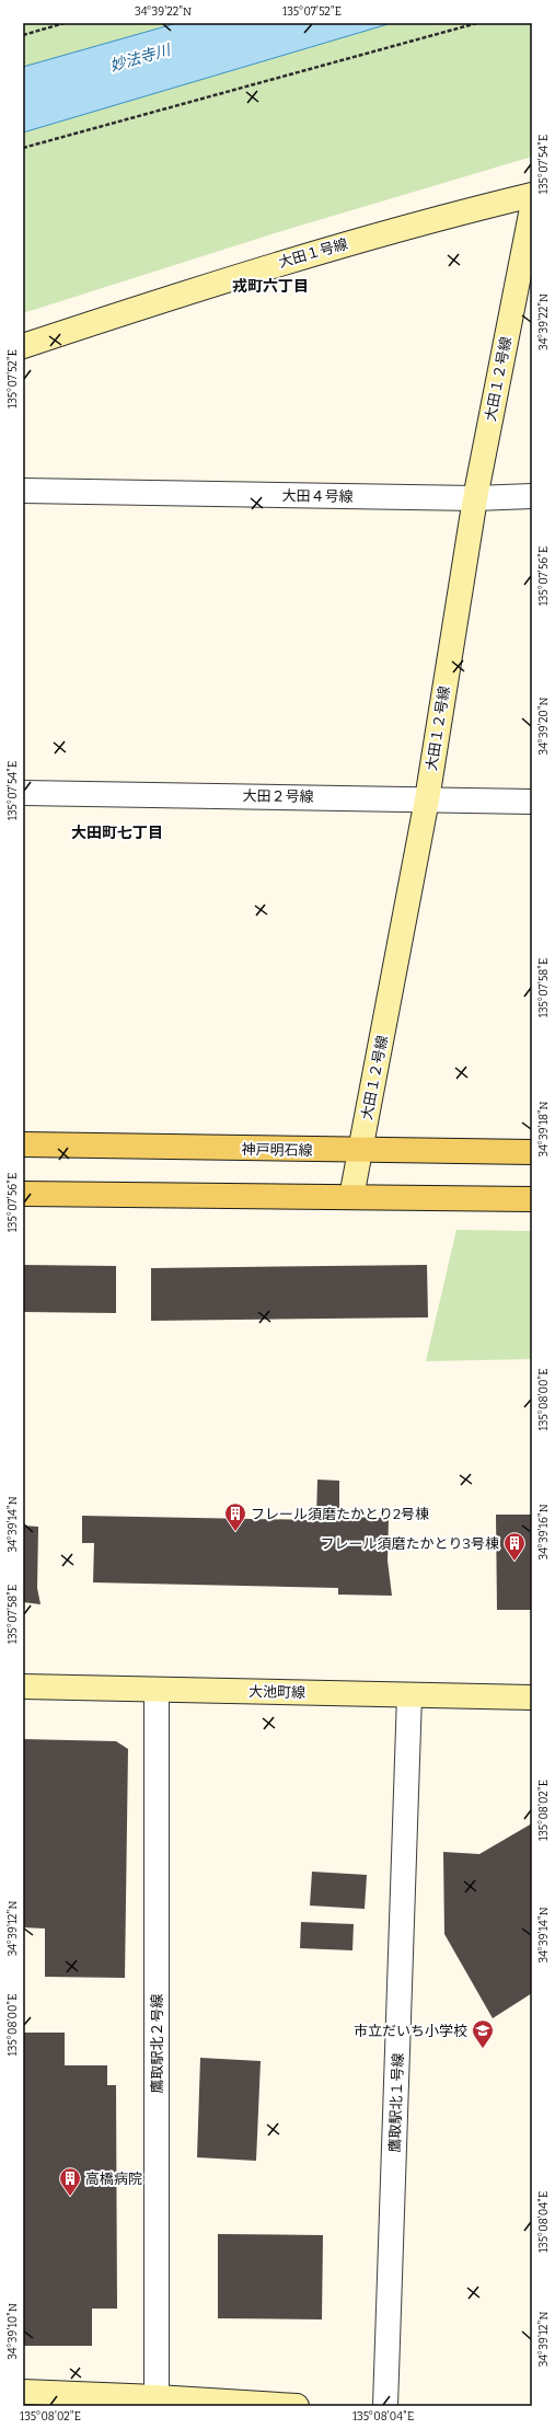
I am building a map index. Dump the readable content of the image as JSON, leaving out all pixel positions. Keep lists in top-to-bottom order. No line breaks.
{"streets":{"main road":["神戸明石線"],"street":["大田１号線","大田１２号線","大田４号線","大田２号線","大池町線","鷹取駅北２号線","鷹取駅北１号線"]},"crossings":[["大田１２号線","大田４号線"],["大田１２号線","大田２号線"],["大田１２号線","神戸明石線"],["大池町線","鷹取駅北２号線"],["大池町線","鷹取駅北１号線"]],"districts":["戎町六丁目","大田町七丁目"],"water":["妙法寺川"],"places":{"building":["フレール須磨たかとり2号棟","フレール須磨たかとり3号棟","高橋病院"],"school or university":["市立だいち小学校"]},"coordinates":["34°39'22\"N","135°07'52\"E","135°07'54\"E","135°07'56\"E","34°39'20\"N","135°07'58\"E","34°39'18\"N","135°08'00\"E","34°39'14\"N","34°39'16\"N","135°08'02\"E","34°39'12\"N","135°08'04\"E","34°39'10\"N"]}
